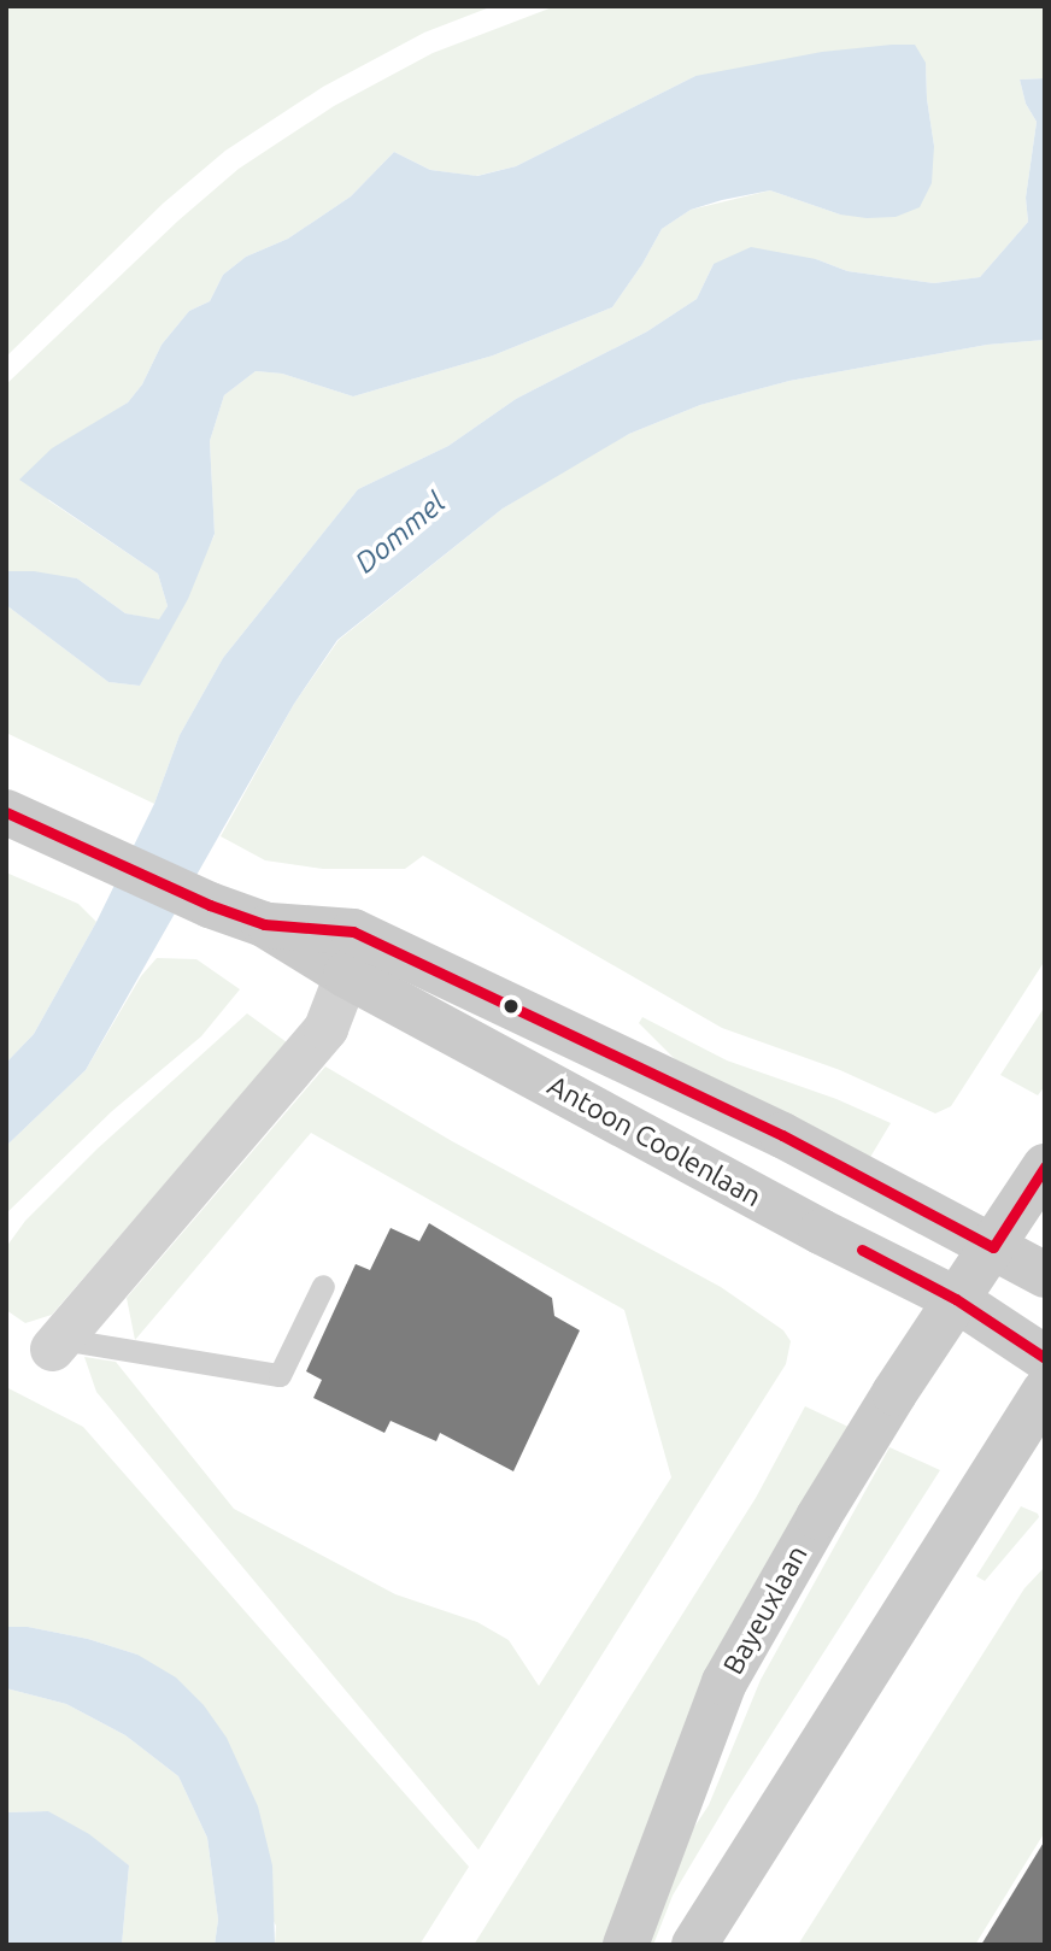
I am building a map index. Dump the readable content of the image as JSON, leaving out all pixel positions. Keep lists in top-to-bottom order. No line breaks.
{"streets":{"main road":["Antoon Coolenlaan","Bayeuxlaan"]},"crossings":[["Antoon Coolenlaan","Bayeuxlaan"]],"water":["Dommel"]}
